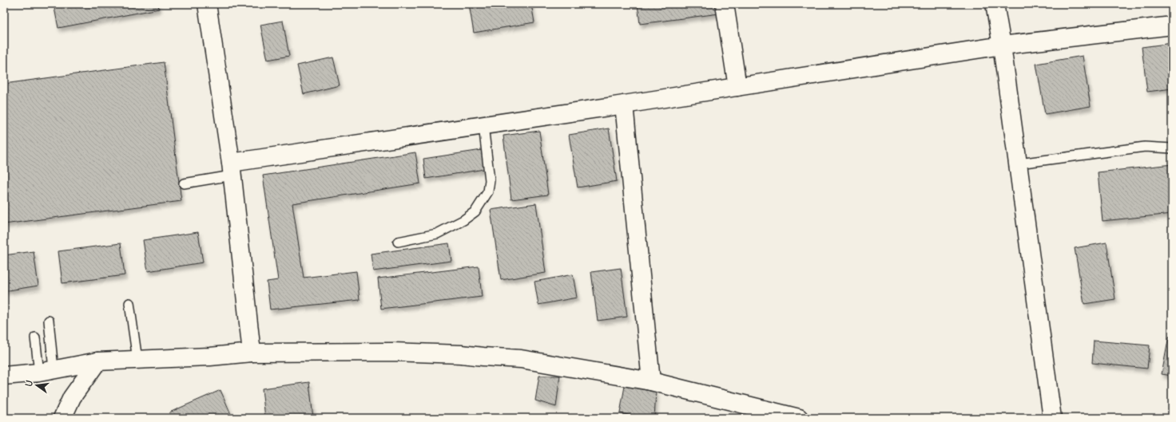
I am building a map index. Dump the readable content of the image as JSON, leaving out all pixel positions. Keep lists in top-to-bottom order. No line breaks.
{"north":"left"}
